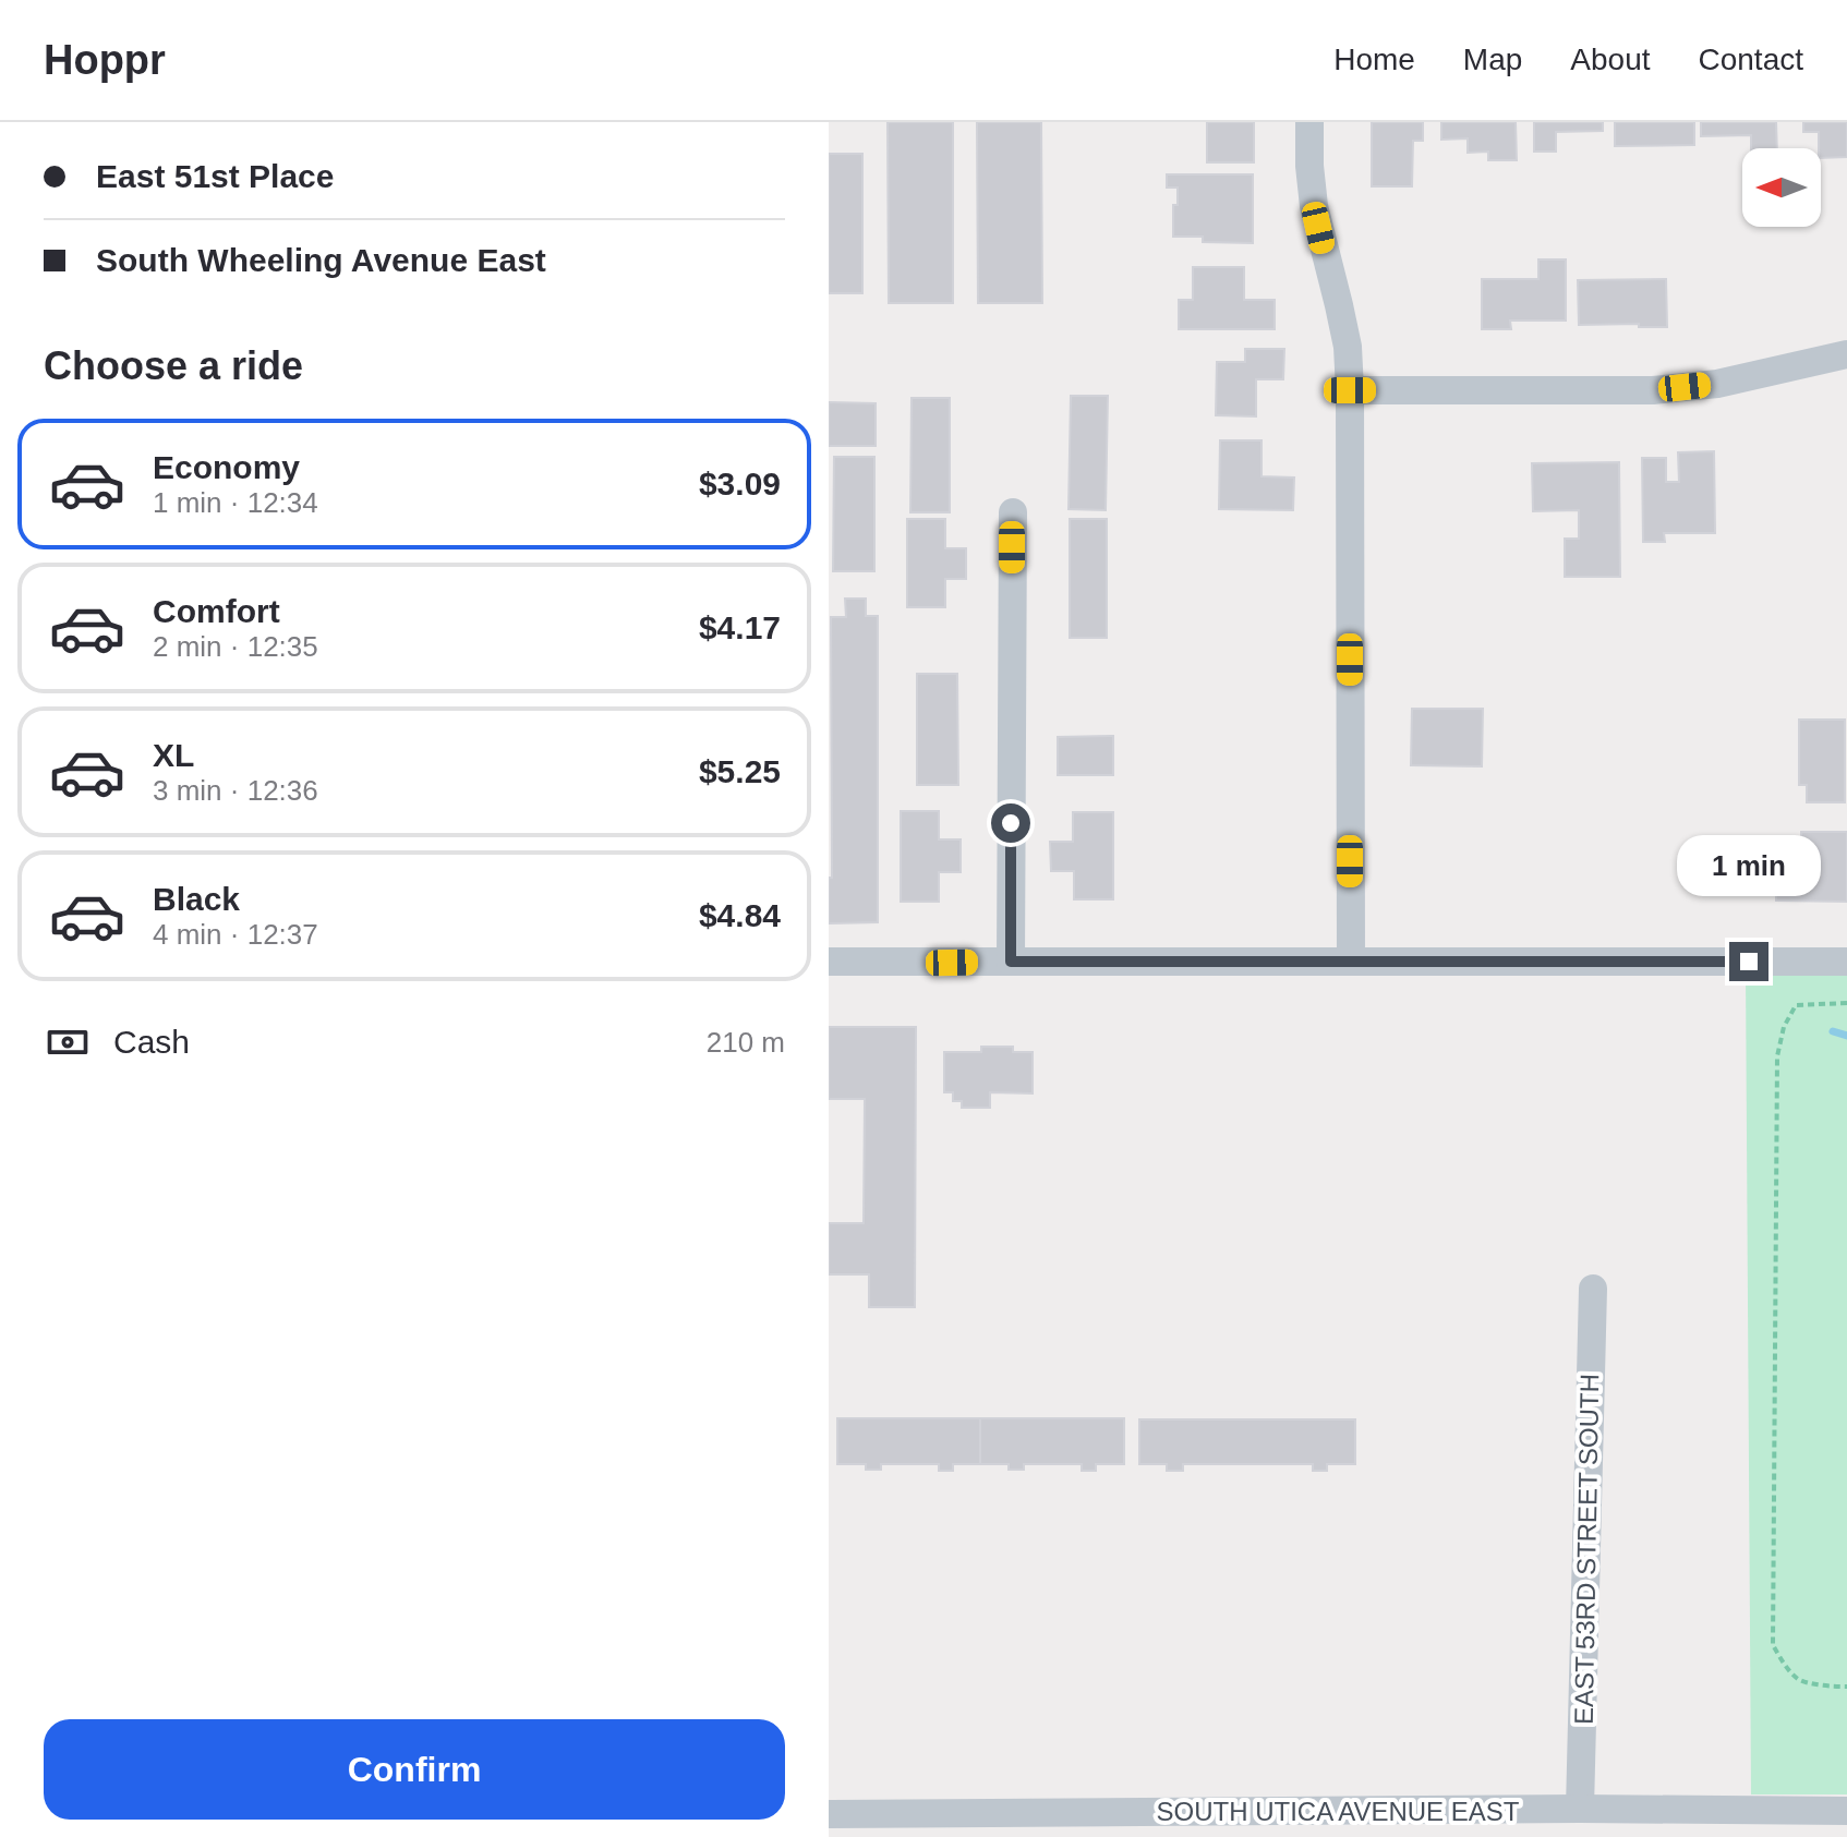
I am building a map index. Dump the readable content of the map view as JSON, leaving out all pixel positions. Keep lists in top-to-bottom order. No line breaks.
{"streets":{"street":["EAST 53RD STREET SOUTH","SOUTH UTICA AVENUE EAST"]},"crossings":[["EAST 53RD STREET SOUTH","SOUTH UTICA AVENUE EAST"]],"north":"left","page":{"header":"Hoppr","nav":["Home","Map","About","Contact"],"banner":["East 51st Place","South Wheeling Avenue East"],"heading":"Choose a ride","list":[{"name":"Economy","note":"1 min · 12:34","value":"$3.09"},{"name":"Comfort","note":"2 min · 12:35","value":"$4.17"},{"name":"XL","note":"3 min · 12:36","value":"$5.25"},{"name":"Black","note":"4 min · 12:37","value":"$4.84"}],"bubble":"1 min","pay":["Cash","210 m"],"buttons":"Confirm"}}
